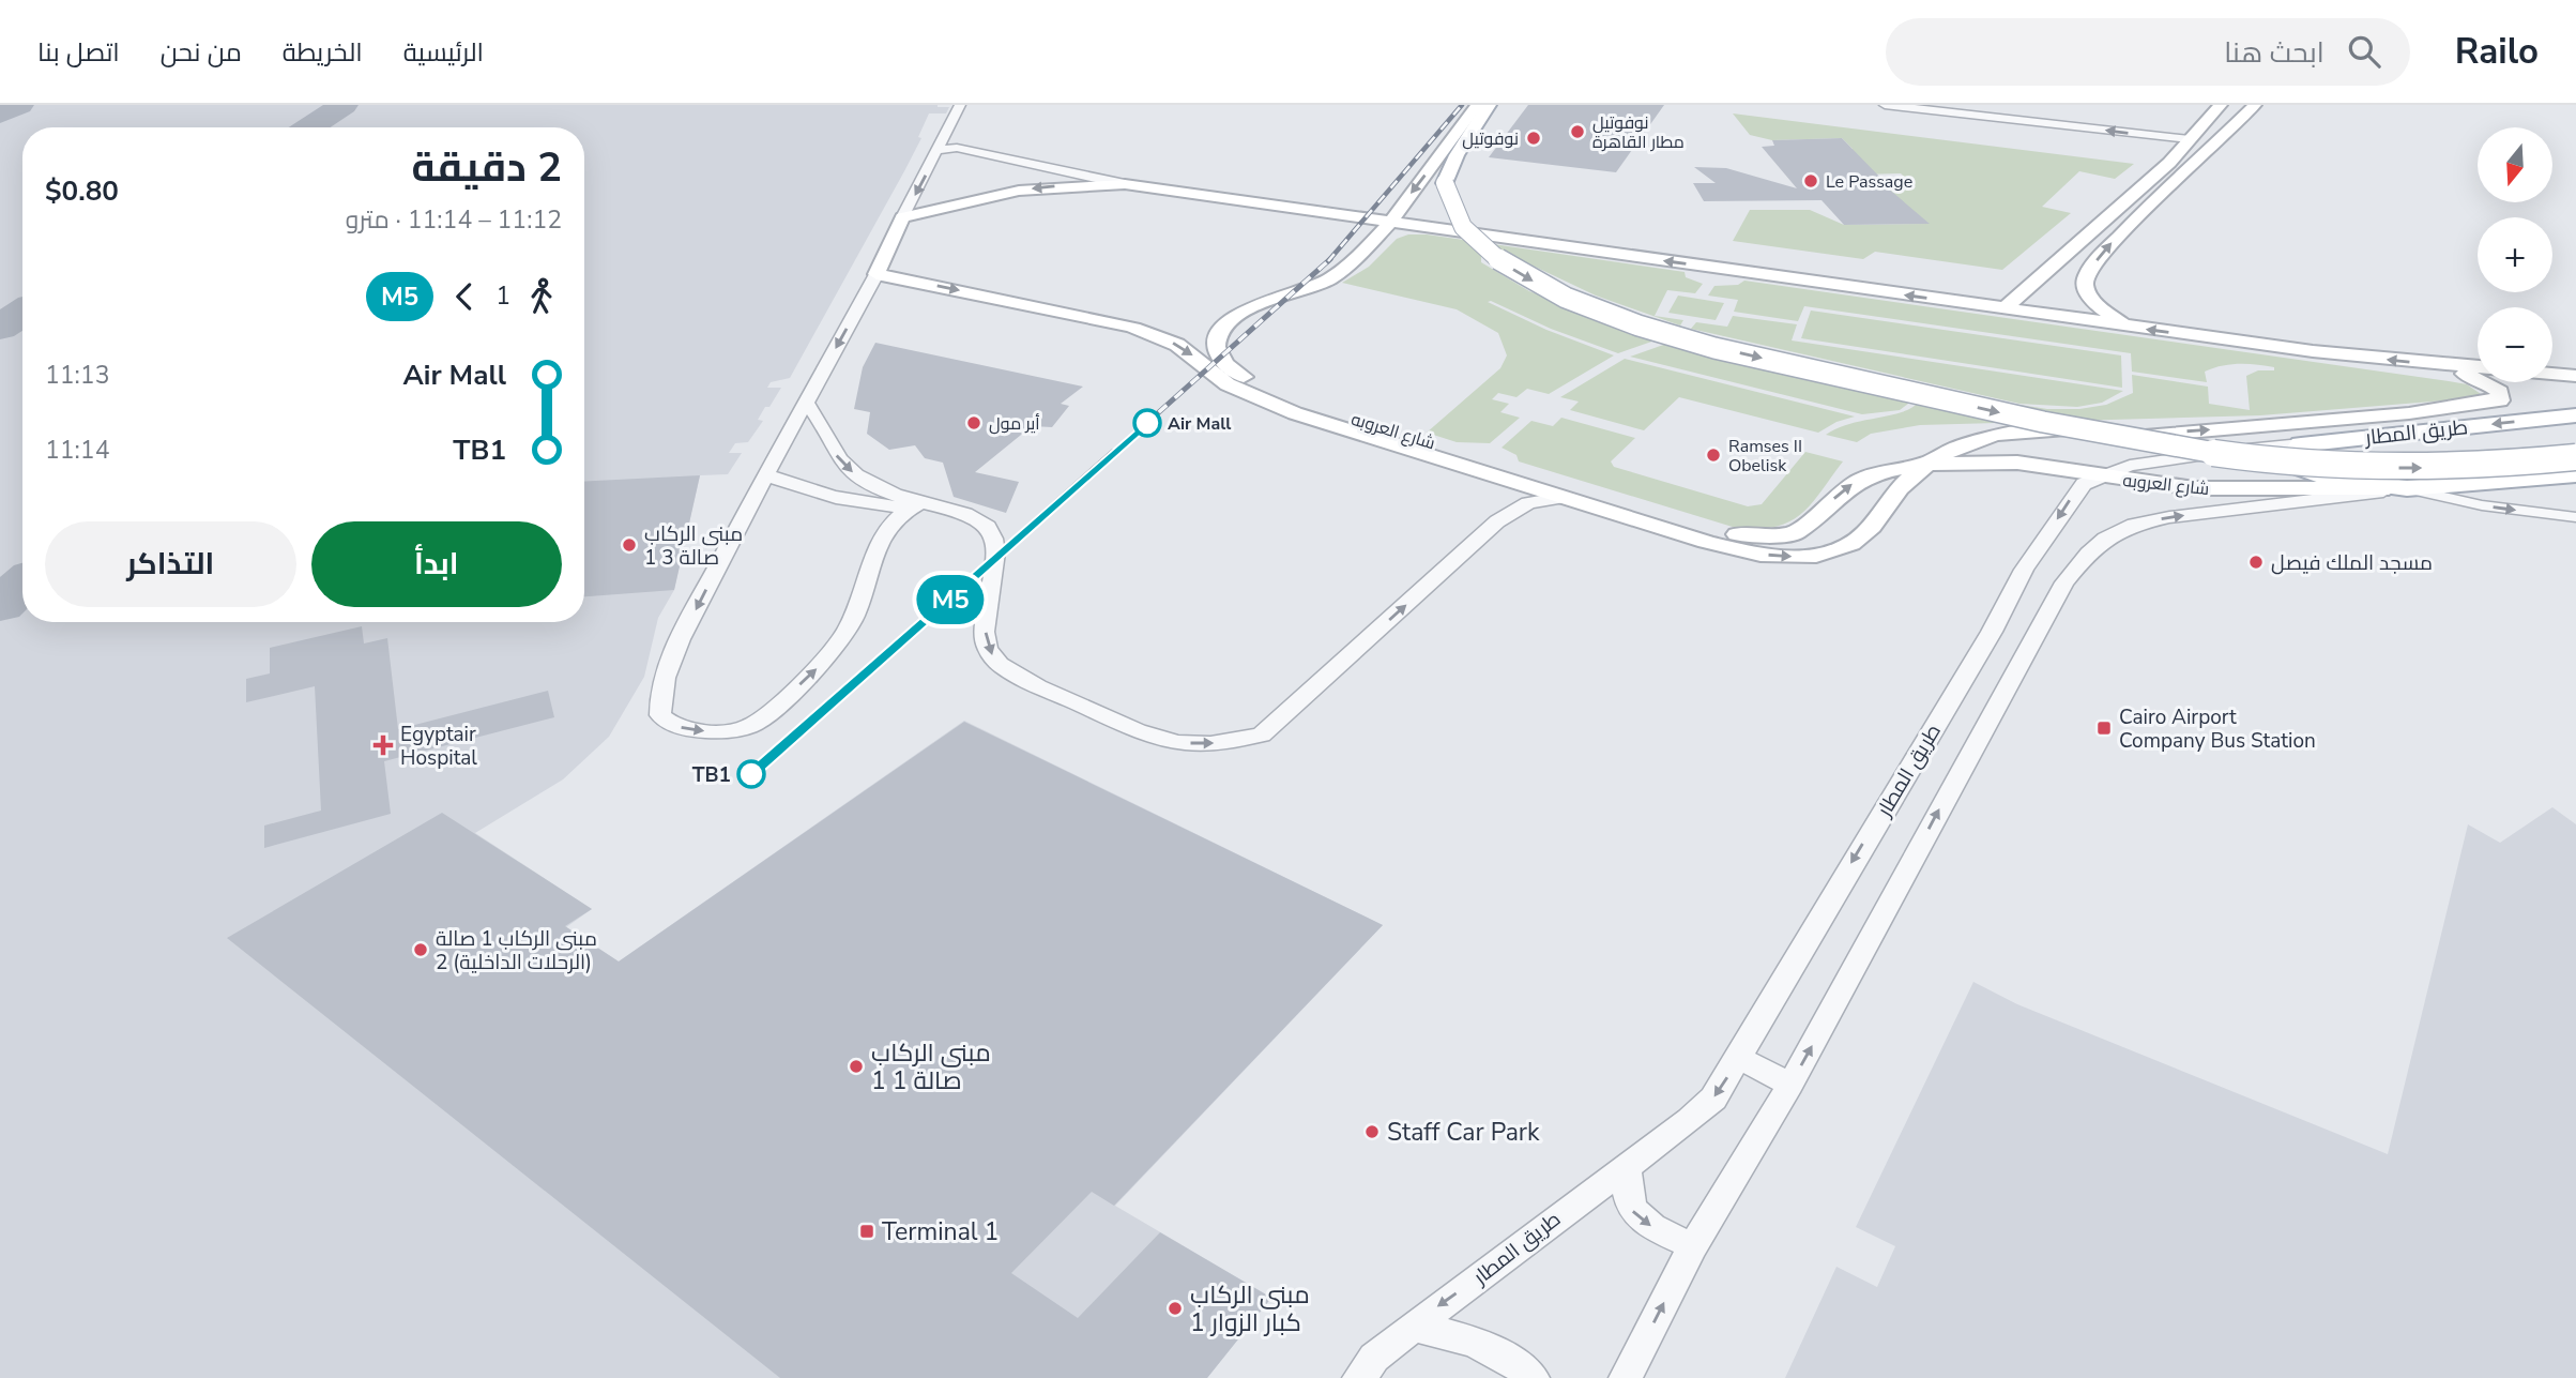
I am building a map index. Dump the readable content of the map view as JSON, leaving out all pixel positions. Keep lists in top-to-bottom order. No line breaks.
{"streets":{"main road":["شارع العروبه","طريق المطار"]},"crossings":[["شارع العروبه","طريق المطار"]],"one_way":["طريق المطار"],"places":{"other":["نوفوتيل مطار القاهرة","نوفوتيل","Le Passage","أير مول","Air Mall","Ramses II Obelisk","مبنى الركاب 1 صالة 3","مسجد الملك فيصل","TB1","مبنى الركاب 1 صالة 2 (الرحلات الداخلية)","مبنى الركاب 1 صالة 1","Staff Car Park","مبنى الركاب 1 كبار الزوار"],"transit":["Cairo Airport Company Bus Station","Terminal 1"],"health":["Egyptair Hospital"]},"lines":["metro line M5"],"north":"bottom","page":{"header":"Railo","search":"ابحث هنا","nav":["الرئيسية","الخريطة","من نحن","اتصل بنا"],"on_map":"M5","map_buttons":["+","−"],"heading":["2 دقيقة","11:12 – 11:14 · مترو","$0.80"],"legs":["1","M5"],"list":[{"name":"Air Mall","value":"11:13"},{"name":"TB1","value":"11:14"}],"buttons":["ابدأ","التذاكر"]}}
